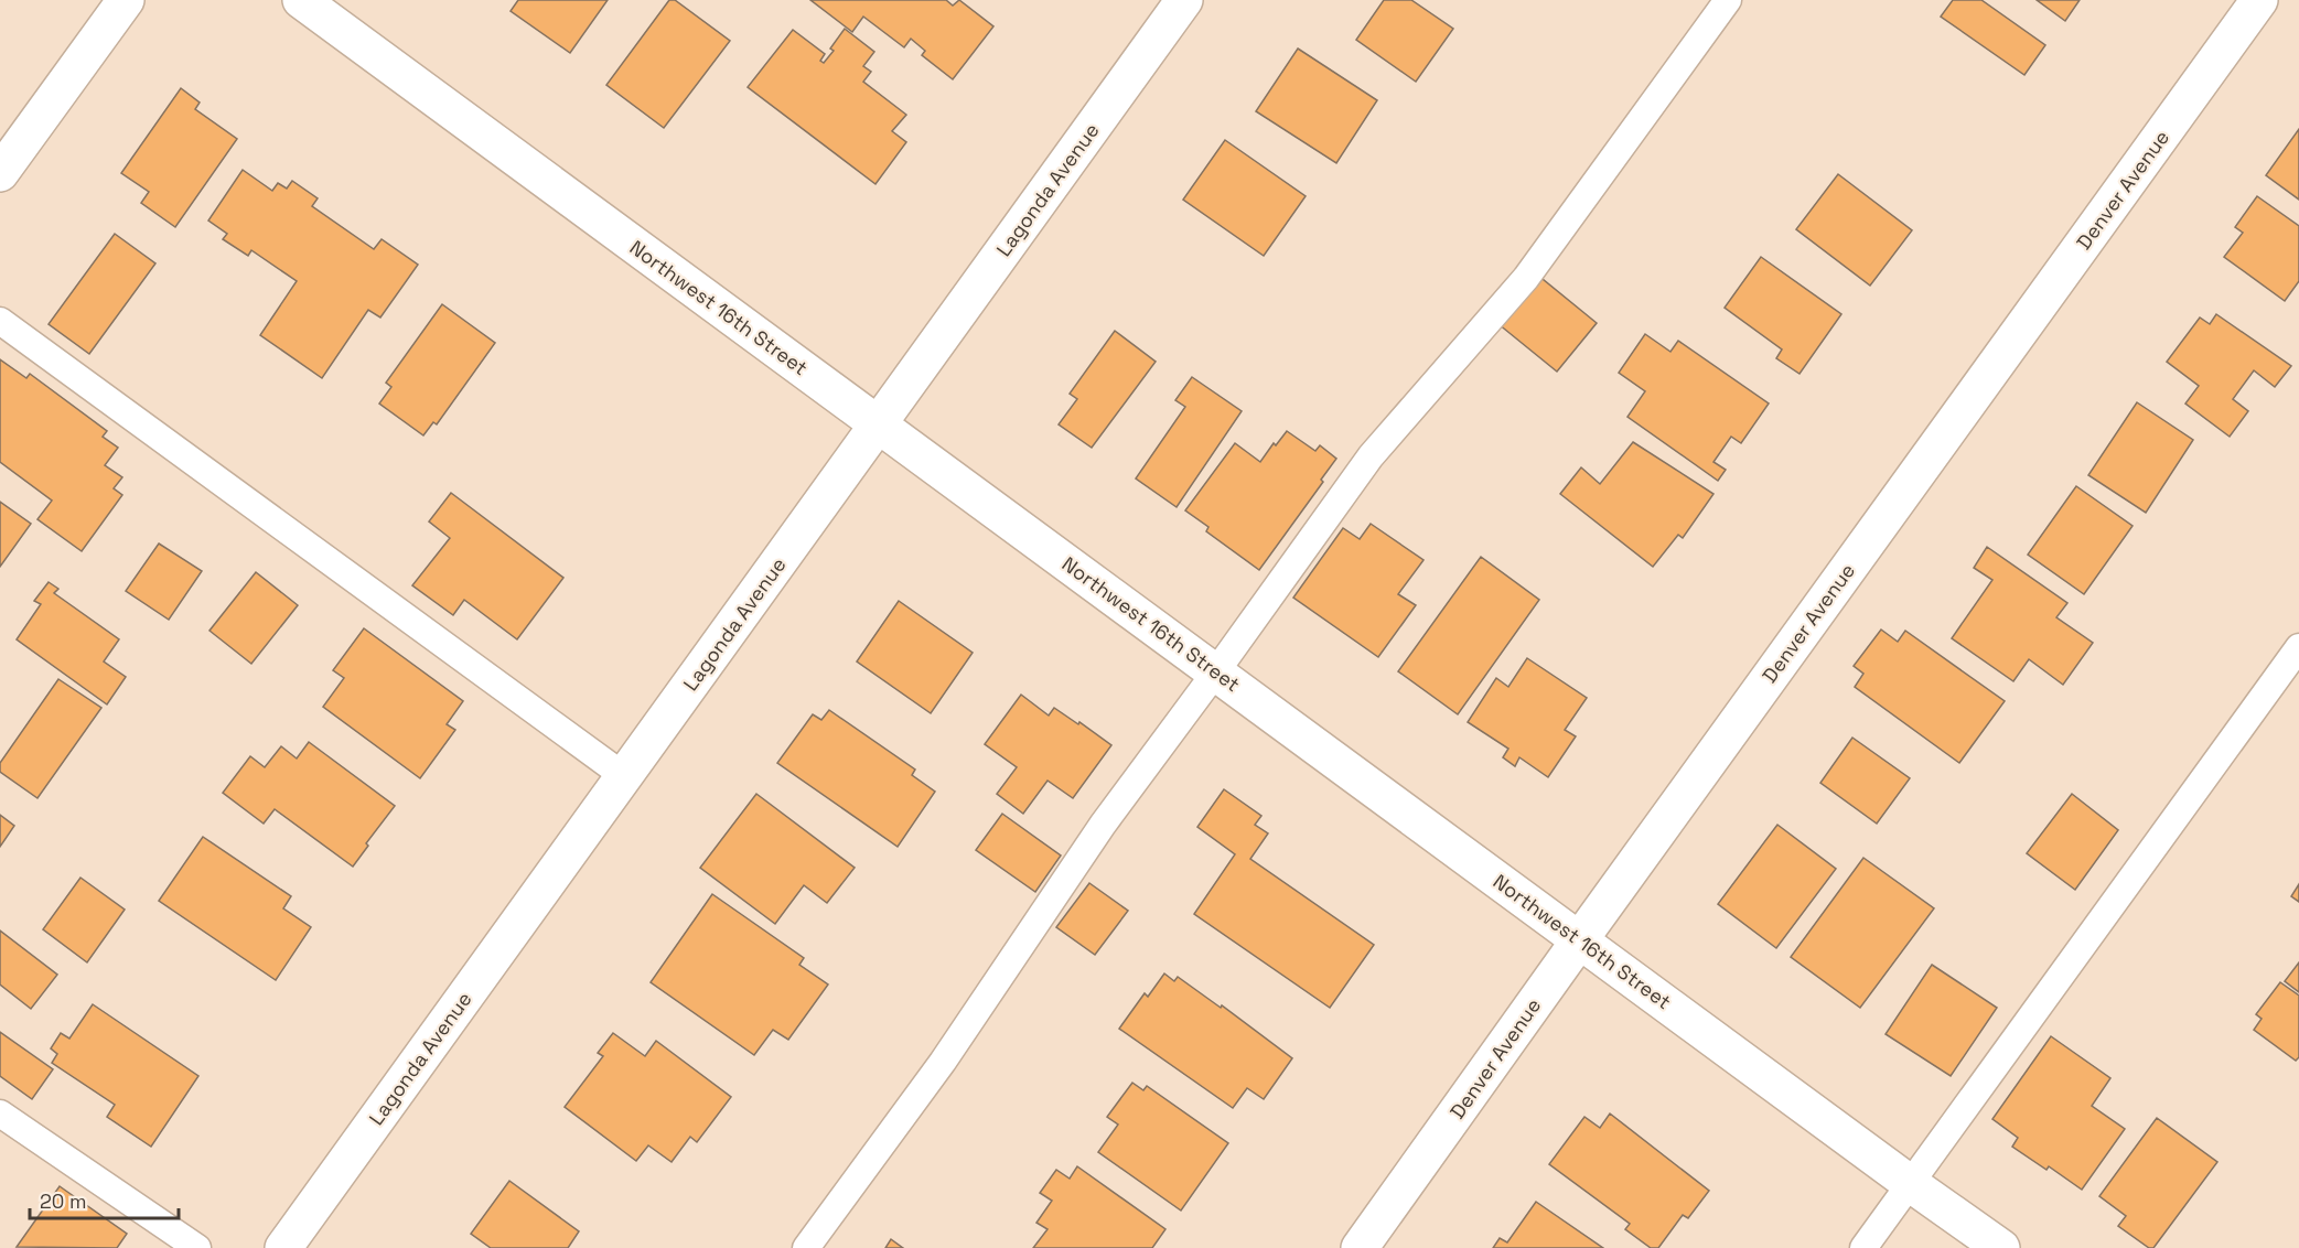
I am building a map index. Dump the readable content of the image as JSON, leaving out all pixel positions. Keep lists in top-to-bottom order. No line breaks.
{"streets":{"street":["Lagonda Avenue","Denver Avenue","Northwest 16th Street"]},"crossings":[["Lagonda Avenue","Northwest 16th Street"],["Denver Avenue","Northwest 16th Street"]],"scale_bar":"20 m"}
